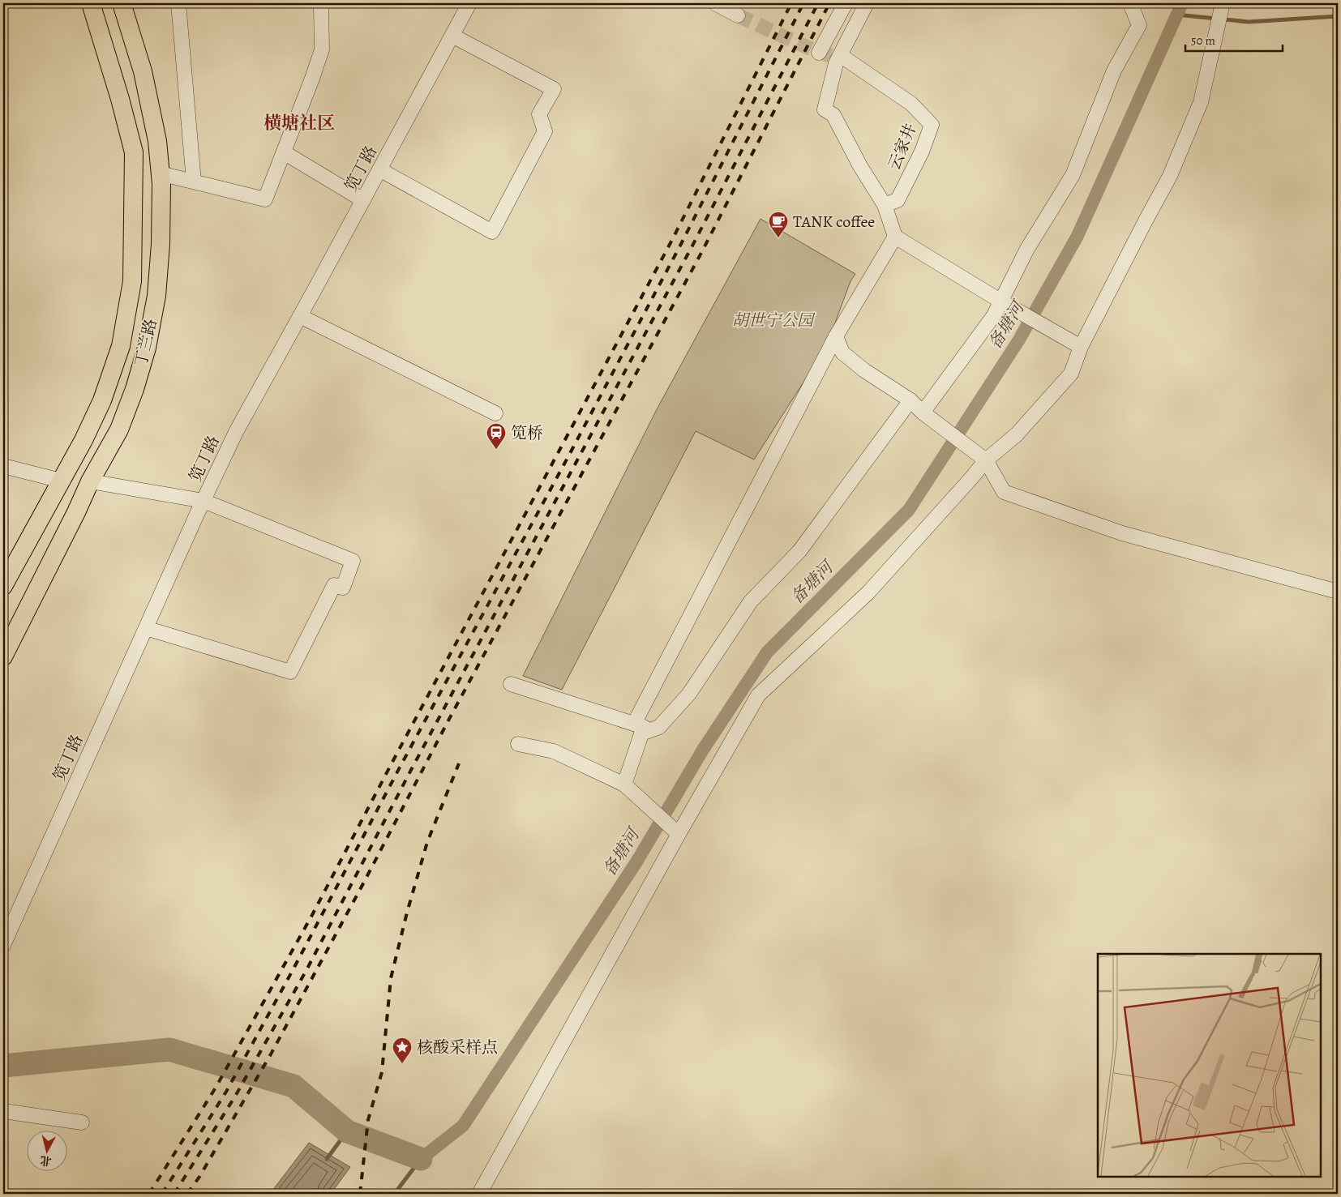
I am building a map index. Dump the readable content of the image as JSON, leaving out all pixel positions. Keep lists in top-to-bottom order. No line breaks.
{"streets":{"main road":["丁兰路"],"street":["云家井","笕丁路"]},"districts":["横塘社区"],"water":["备塘河"],"parks":["胡世宁公园"],"places":{"cafe":["TANK coffee"],"station":["笕桥"],"place":["核酸采样点"]},"scale_bar":"50 m","north":"bottom"}
